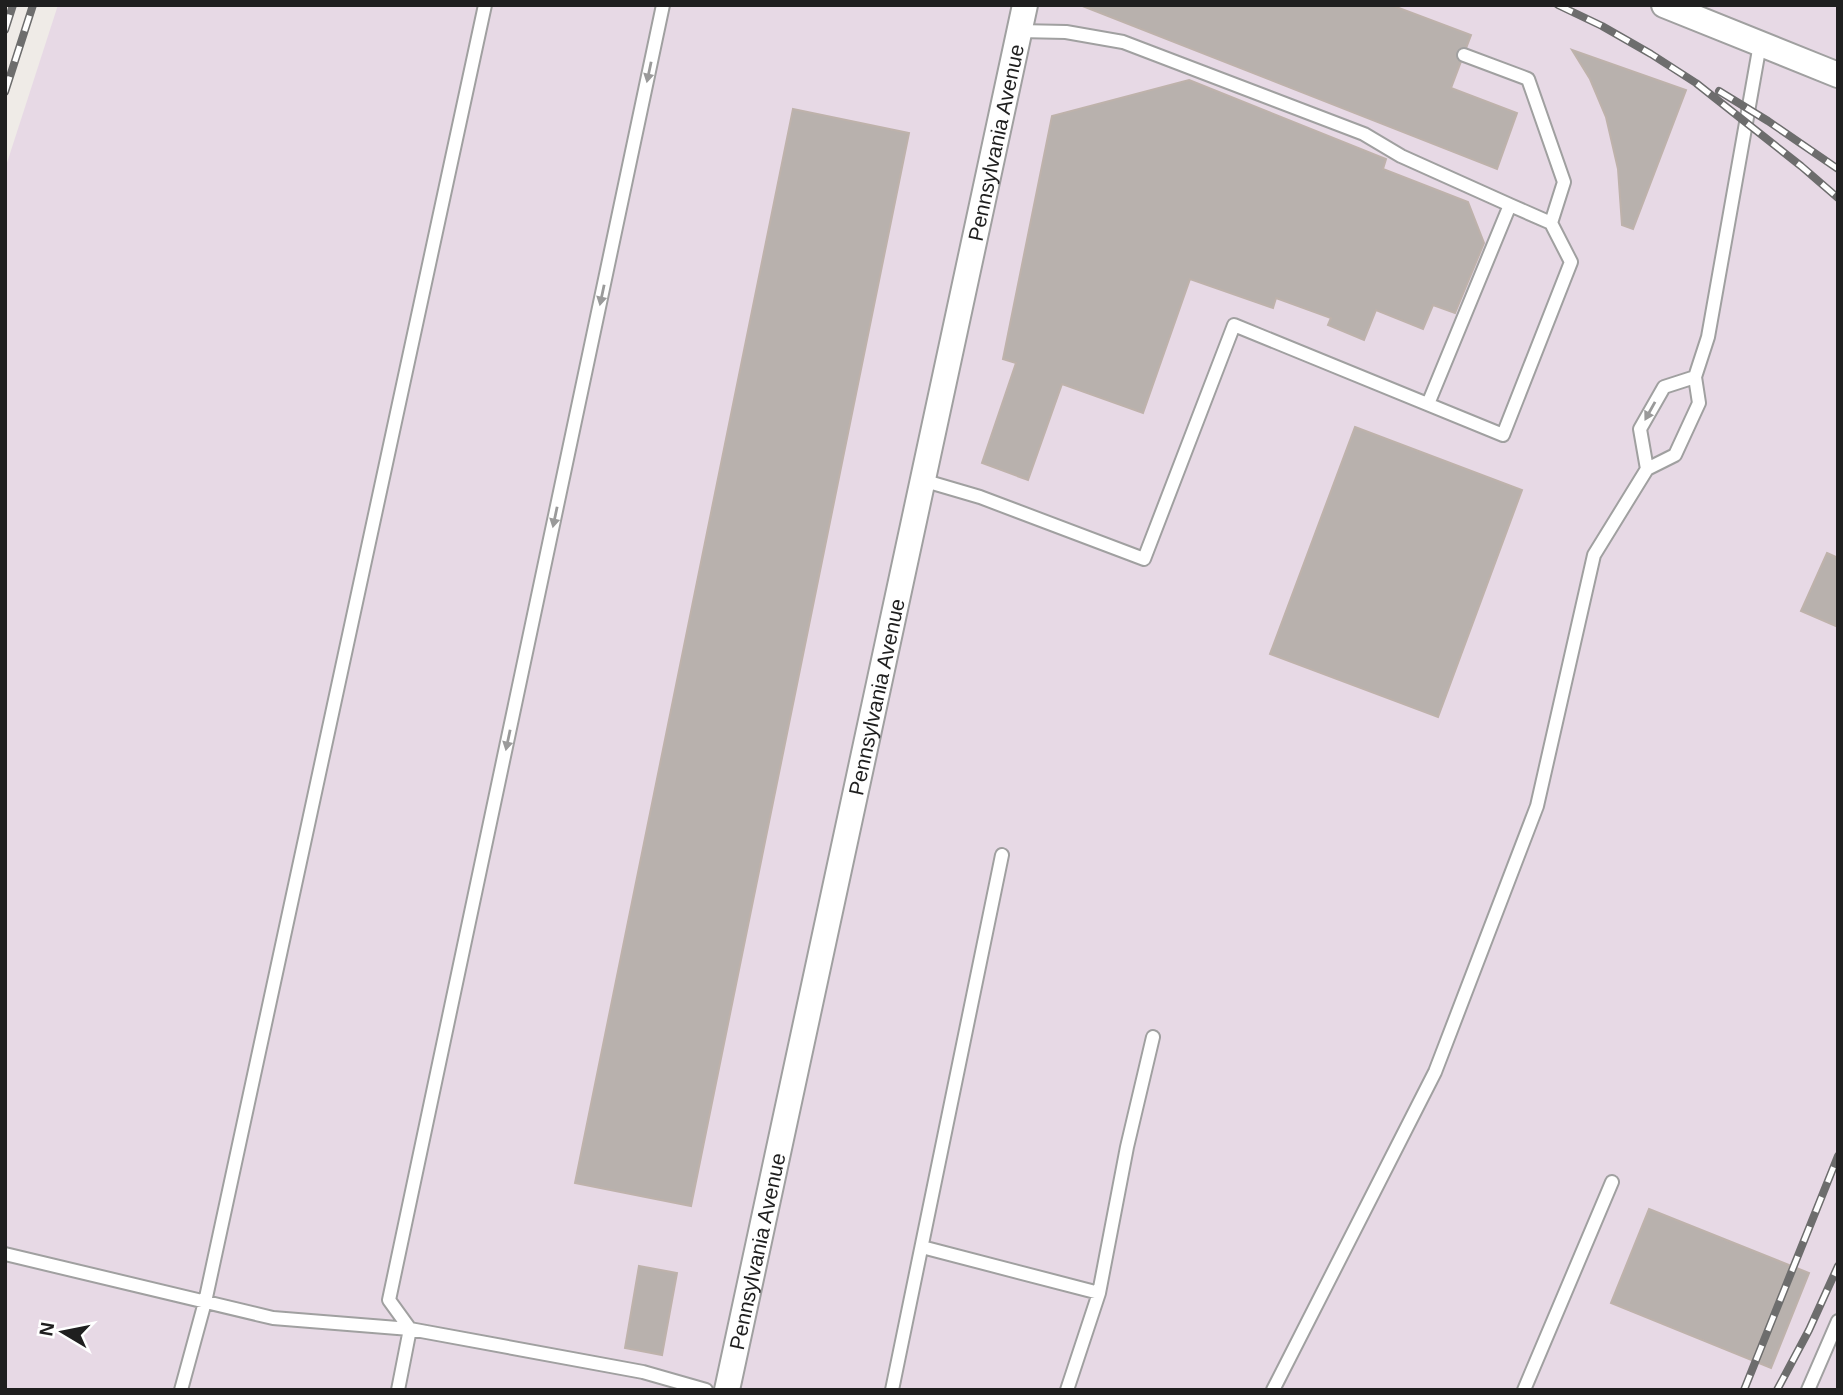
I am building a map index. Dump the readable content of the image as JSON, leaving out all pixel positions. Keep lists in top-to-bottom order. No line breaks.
{"streets":{"street":["Pennsylvania Avenue"]},"north":"left"}
